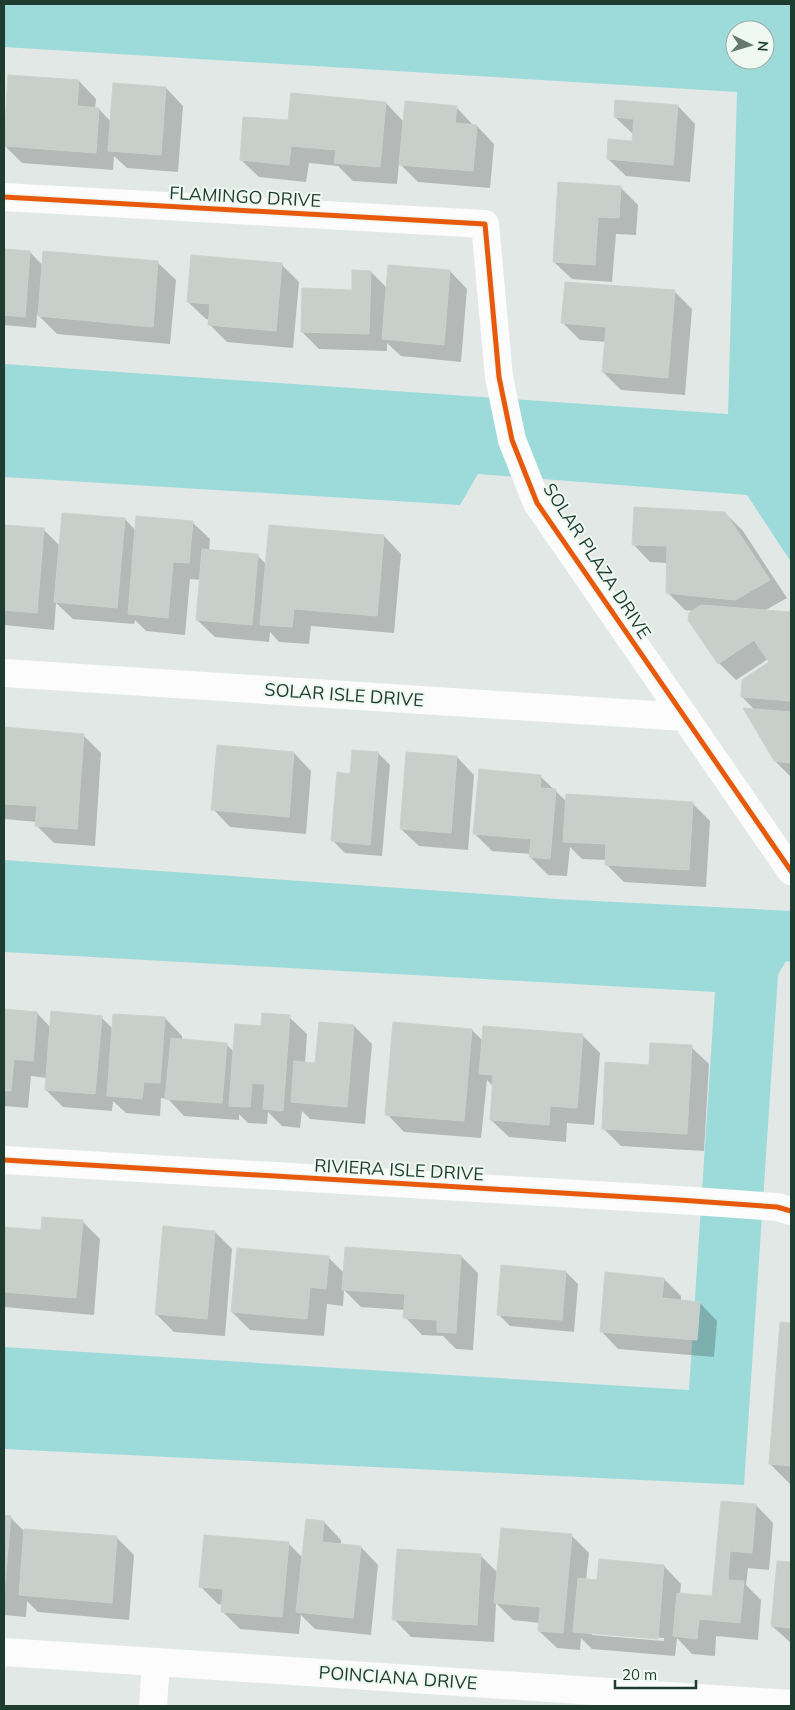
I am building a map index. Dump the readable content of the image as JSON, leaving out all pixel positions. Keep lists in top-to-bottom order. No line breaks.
{"streets":{"street":["FLAMINGO DRIVE","SOLAR PLAZA DRIVE","SOLAR ISLE DRIVE","RIVIERA ISLE DRIVE","POINCIANA DRIVE"]},"crossings":[["FLAMINGO DRIVE","SOLAR PLAZA DRIVE"],["SOLAR PLAZA DRIVE","SOLAR ISLE DRIVE"]],"scale_bar":"20 m","north":"right"}
